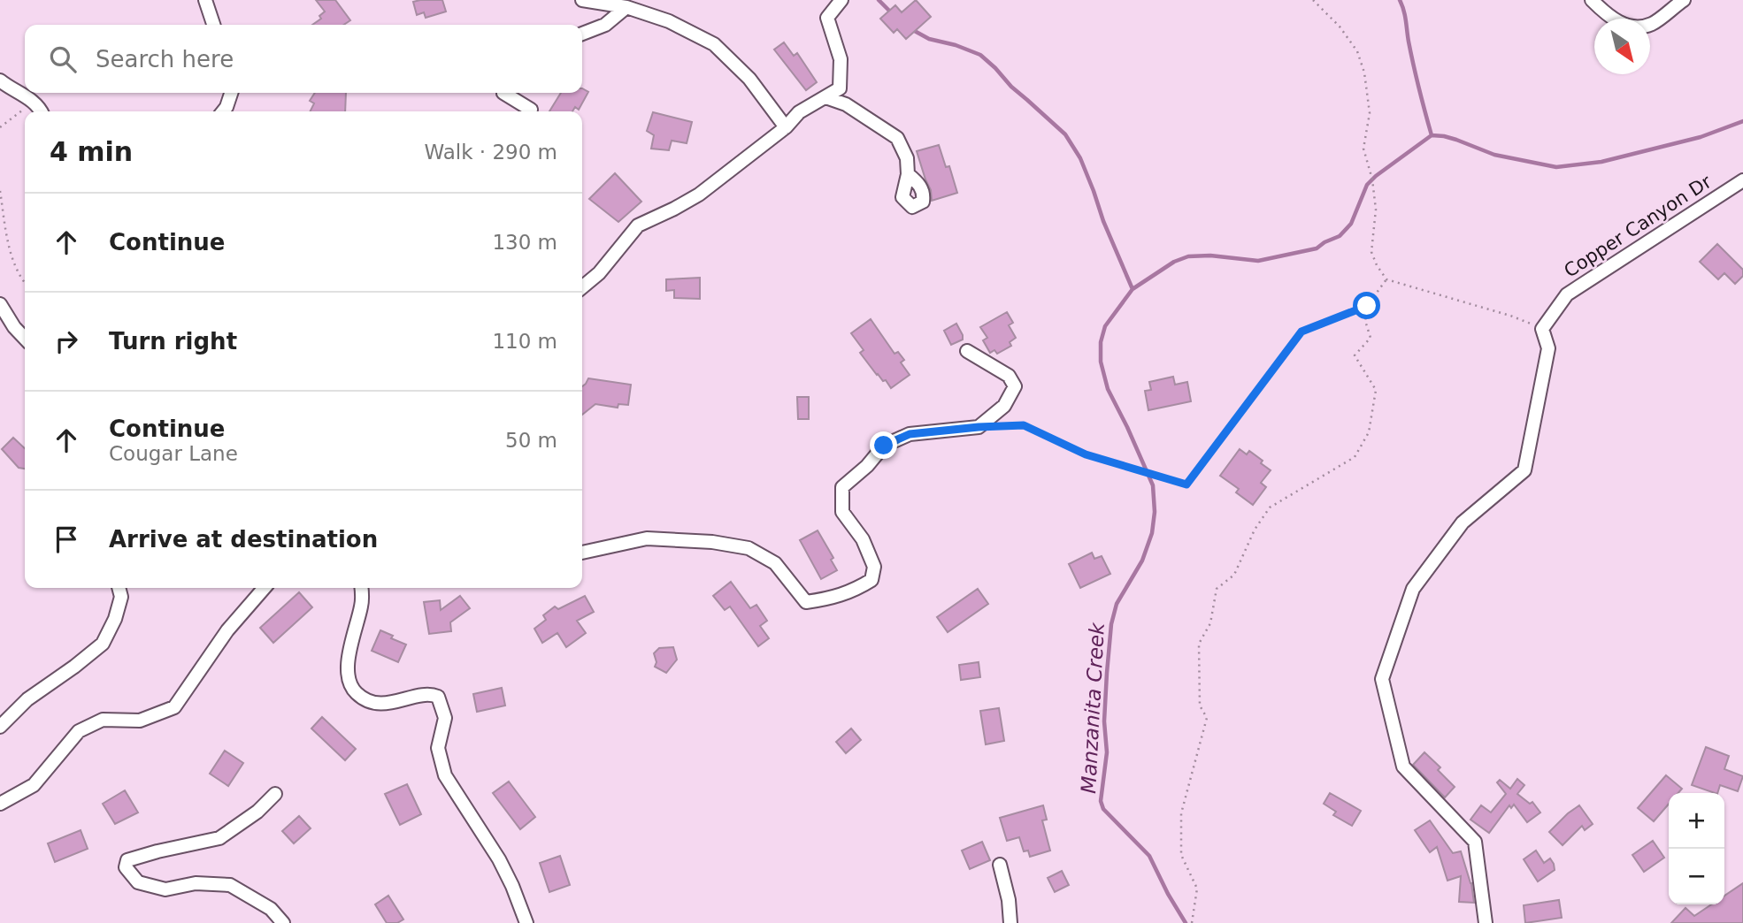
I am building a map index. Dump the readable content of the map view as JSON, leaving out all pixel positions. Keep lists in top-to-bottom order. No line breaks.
{"streets":{"street":["Copper Canyon Dr"]},"water":["Manzanita Creek"],"north":"bottom right","page":{"search":"Search here","heading":["4 min","Walk · 290 m"],"list":[["Continue","130 m"],["Turn right","110 m"],["Continue","Cougar Lane","50 m"],"Arrive at destination"],"map_buttons":["+","−"]}}
